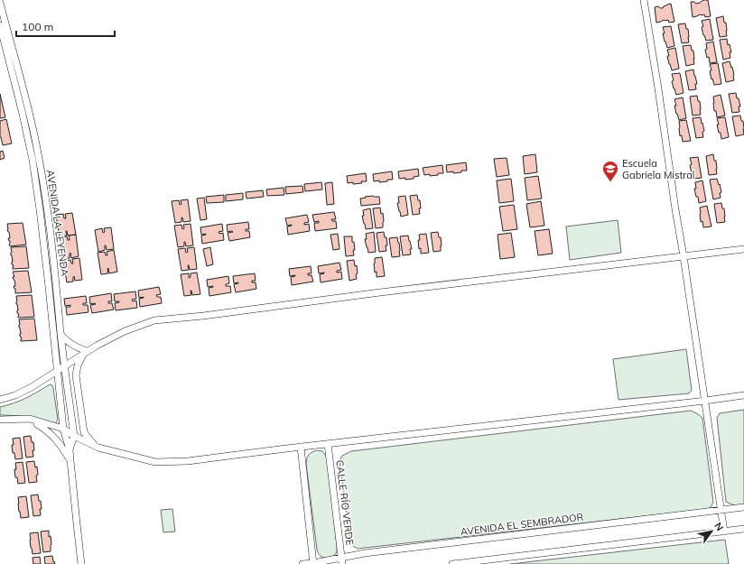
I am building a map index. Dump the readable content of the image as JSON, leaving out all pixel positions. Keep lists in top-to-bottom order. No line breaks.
{"streets":{"street":["AVENIDA LA LEYENDA","CALLE RÍO VERDE","AVENIDA EL SEMBRADOR"]},"crossings":[["CALLE RÍO VERDE","AVENIDA EL SEMBRADOR"]],"places":{"school or university":["Escuela Gabriela Mistral"]},"scale_bar":"100 m","north":"top right"}
